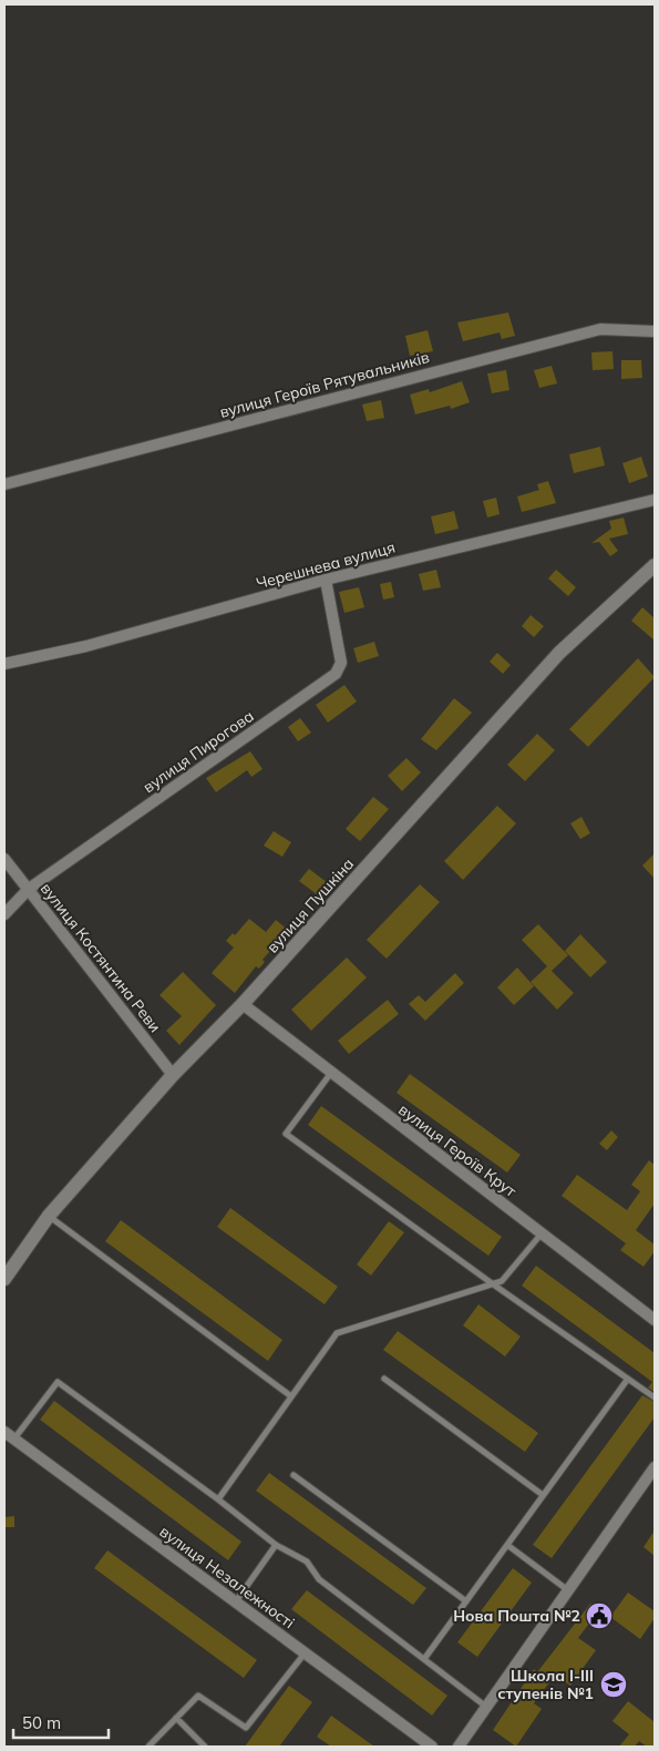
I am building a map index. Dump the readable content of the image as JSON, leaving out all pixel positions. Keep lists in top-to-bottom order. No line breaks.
{"streets":{"street":["вулиця Героїв Рятувальників","Черешнева вулиця","вулиця Пирогова","вулиця Пушкіна","вулиця Костянтина Реви","вулиця Героїв Крут","вулиця Незалежності"]},"crossings":[["Черешнева вулиця","вулиця Пирогова"],["вулиця Пирогова","вулиця Костянтина Реви"],["вулиця Пушкіна","вулиця Костянтина Реви"],["вулиця Пушкіна","вулиця Героїв Крут"]],"places":{"public building":["Нова Пошта №2"],"school or university":["Школа І-ІІІ ступенів №1"]},"scale_bar":"50 m"}
